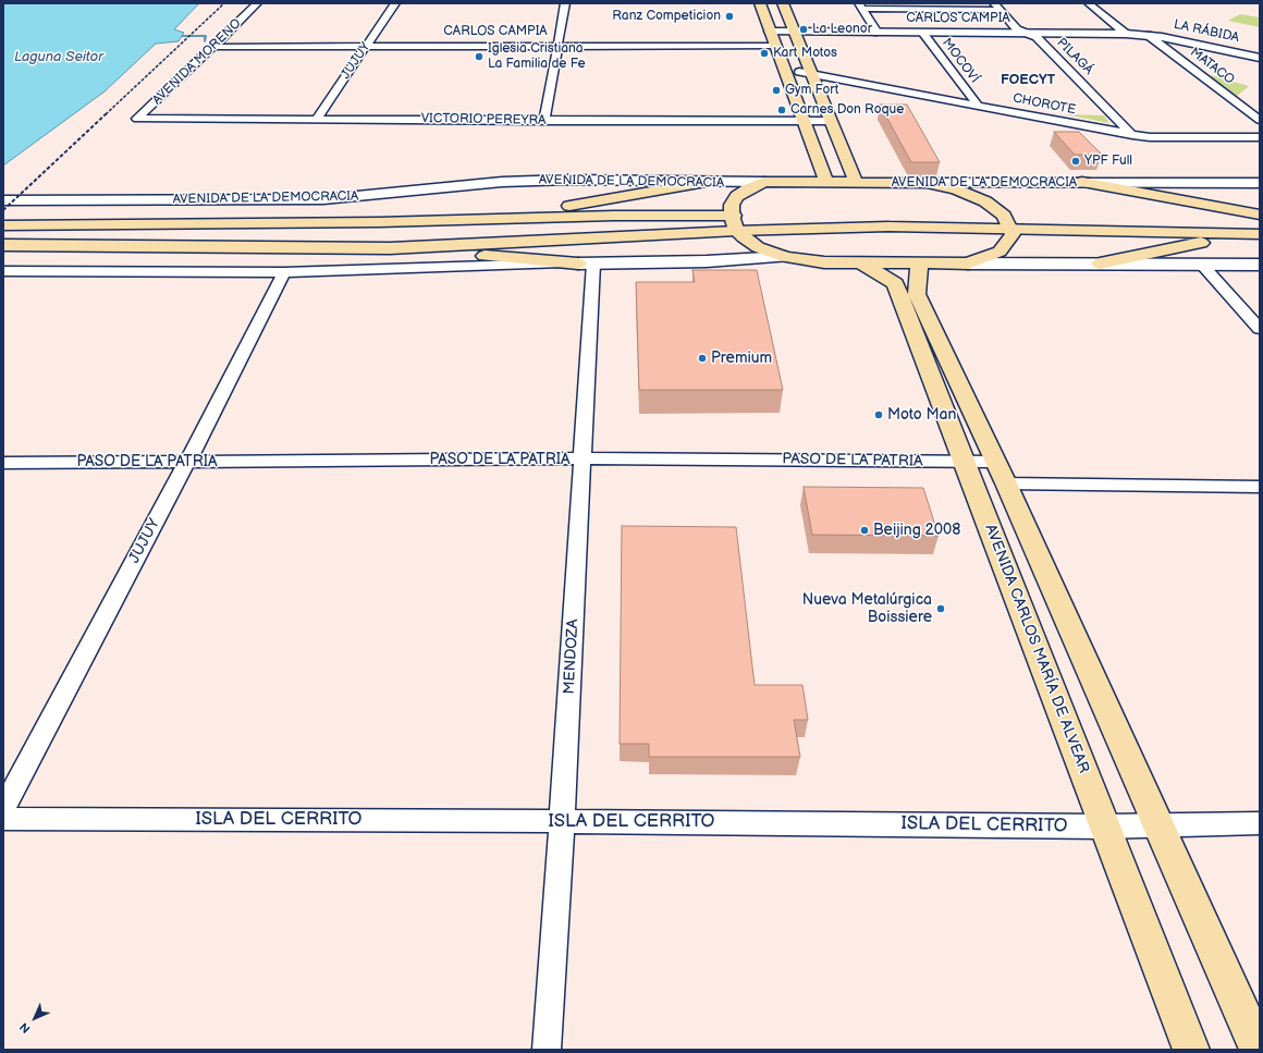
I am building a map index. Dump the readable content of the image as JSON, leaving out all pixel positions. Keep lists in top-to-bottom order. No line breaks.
{"streets":{"main road":["AVENIDA DE LA DEMOCRACIA","AVENIDA CARLOS MARÍA DE ALVEAR"],"street":["CARLOS CAMPIA","LA RÁBIDA","PILAGÁ","JUJUY","MOCOVÍ","AVENIDA MORENO","MATACO","CHOROTE","VICTORIO PEREYRA","PASO DE LA PATRIA","MENDOZA","ISLA DEL CERRITO"]},"crossings":[["CARLOS CAMPIA","LA RÁBIDA"],["CARLOS CAMPIA","PILAGÁ"],["CARLOS CAMPIA","JUJUY"],["CARLOS CAMPIA","MOCOVÍ"],["CARLOS CAMPIA","AVENIDA MORENO"],["CARLOS CAMPIA","MATACO"],["LA RÁBIDA","MATACO"],["PILAGÁ","CHOROTE"],["JUJUY","VICTORIO PEREYRA"],["JUJUY","PASO DE LA PATRIA"],["MOCOVÍ","CHOROTE"],["AVENIDA MORENO","VICTORIO PEREYRA"],["PASO DE LA PATRIA","AVENIDA CARLOS MARÍA DE ALVEAR"],["PASO DE LA PATRIA","MENDOZA"],["AVENIDA CARLOS MARÍA DE ALVEAR","ISLA DEL CERRITO"],["MENDOZA","ISLA DEL CERRITO"]],"districts":["FOECYT"],"water":["Laguna Seitor"],"places":["Ranz Competicion","La Leonor","Kart Motos","Iglesia Cristiana La Familia de Fe","Gym Fort","Carnes Don Roque","YPF Full","Premium","Moto Man","Beijing 2008","Nueva Metalúrgica Boissiere"],"north":"bottom left"}
